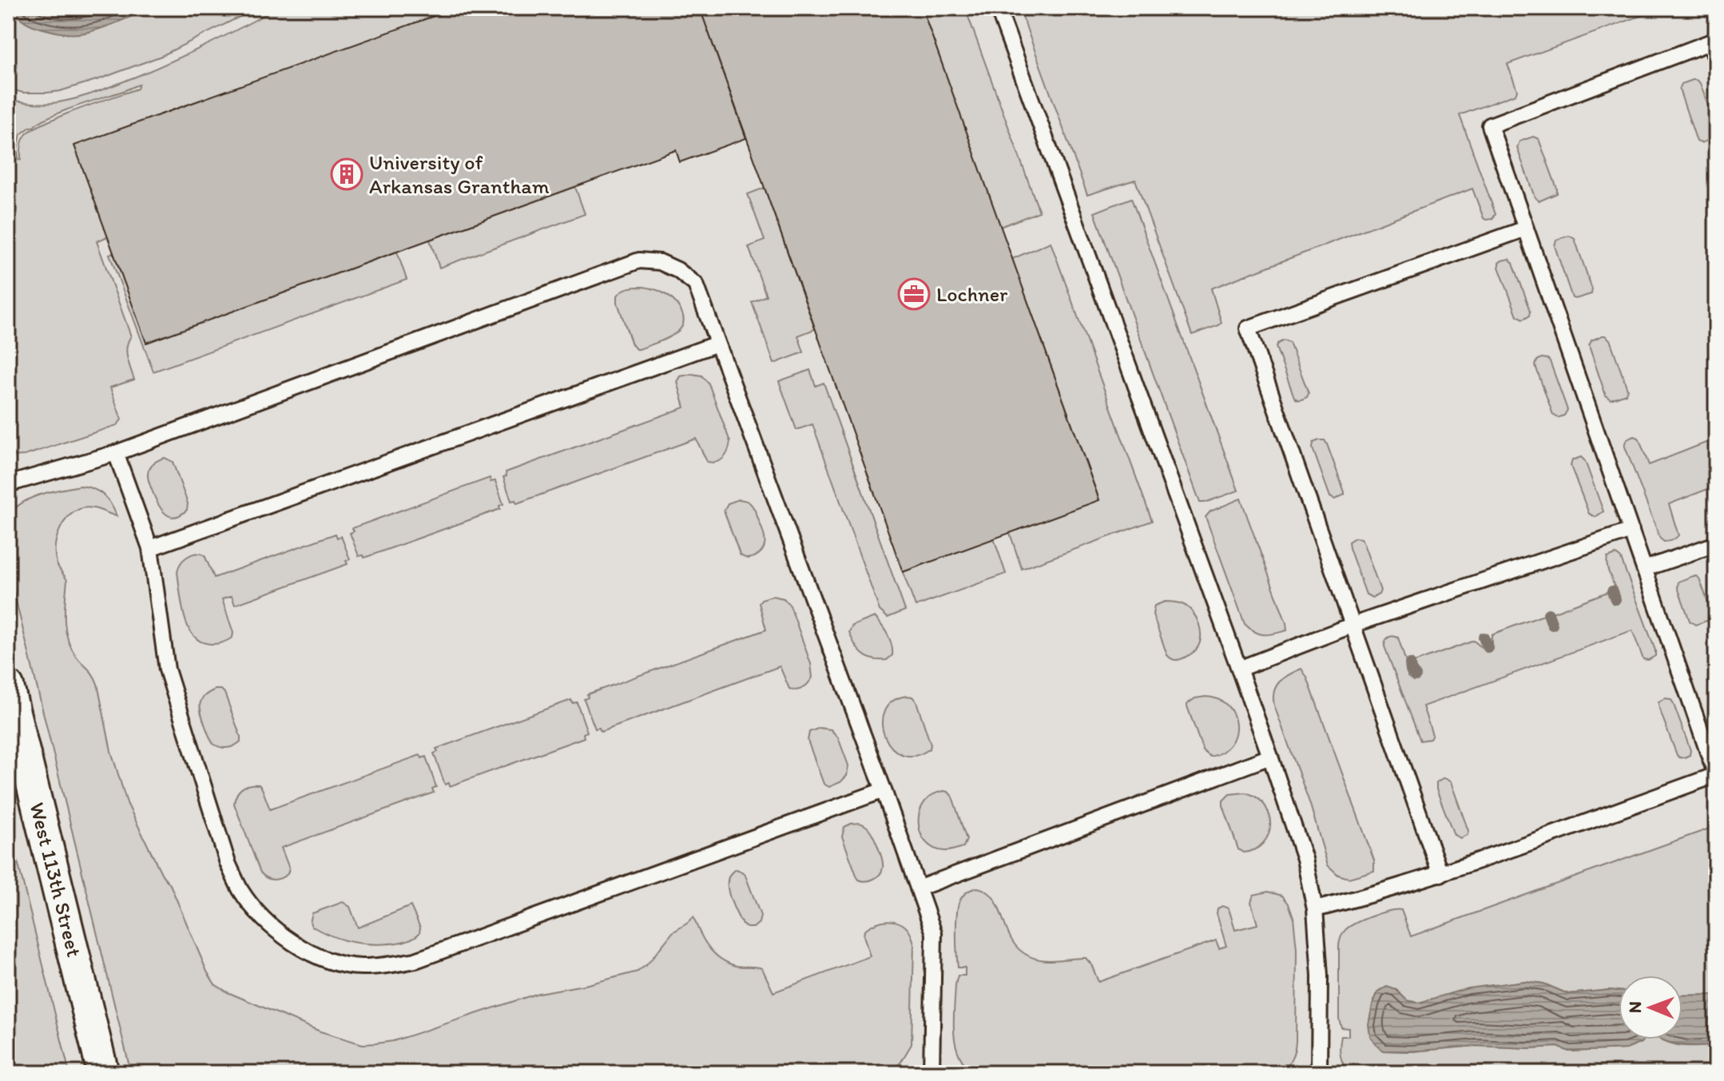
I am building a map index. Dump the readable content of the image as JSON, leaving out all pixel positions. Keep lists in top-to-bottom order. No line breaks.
{"streets":{"street":["West 113th Street"]},"places":{"building":["University of Arkansas Grantham"],"office":["Lochner"]},"north":"left"}
